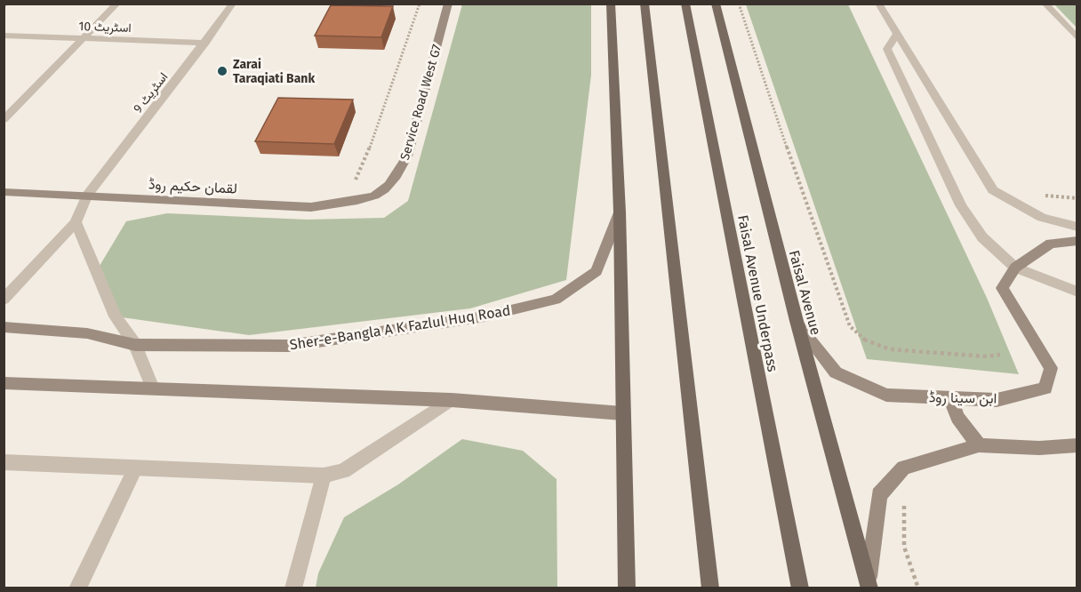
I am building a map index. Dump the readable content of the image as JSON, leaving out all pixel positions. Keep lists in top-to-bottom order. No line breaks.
{"streets":{"main road":["Service Road West G7","لقمان حکیم روڈ","Faisal Avenue","Faisal Avenue Underpass","Sher-e-Bangla A K Fazlul Huq Road","ابن سینا روڈ"],"street":["اسٹریٹ 10","اسٹریٹ 9"]},"crossings":[["اسٹریٹ 10","اسٹریٹ 9"],["اسٹریٹ 9","لقمان حکیم روڈ"],["Service Road West G7","لقمان حکیم روڈ"],["Faisal Avenue","ابن سینا روڈ"]],"places":["Zarai Taraqiati Bank"]}
